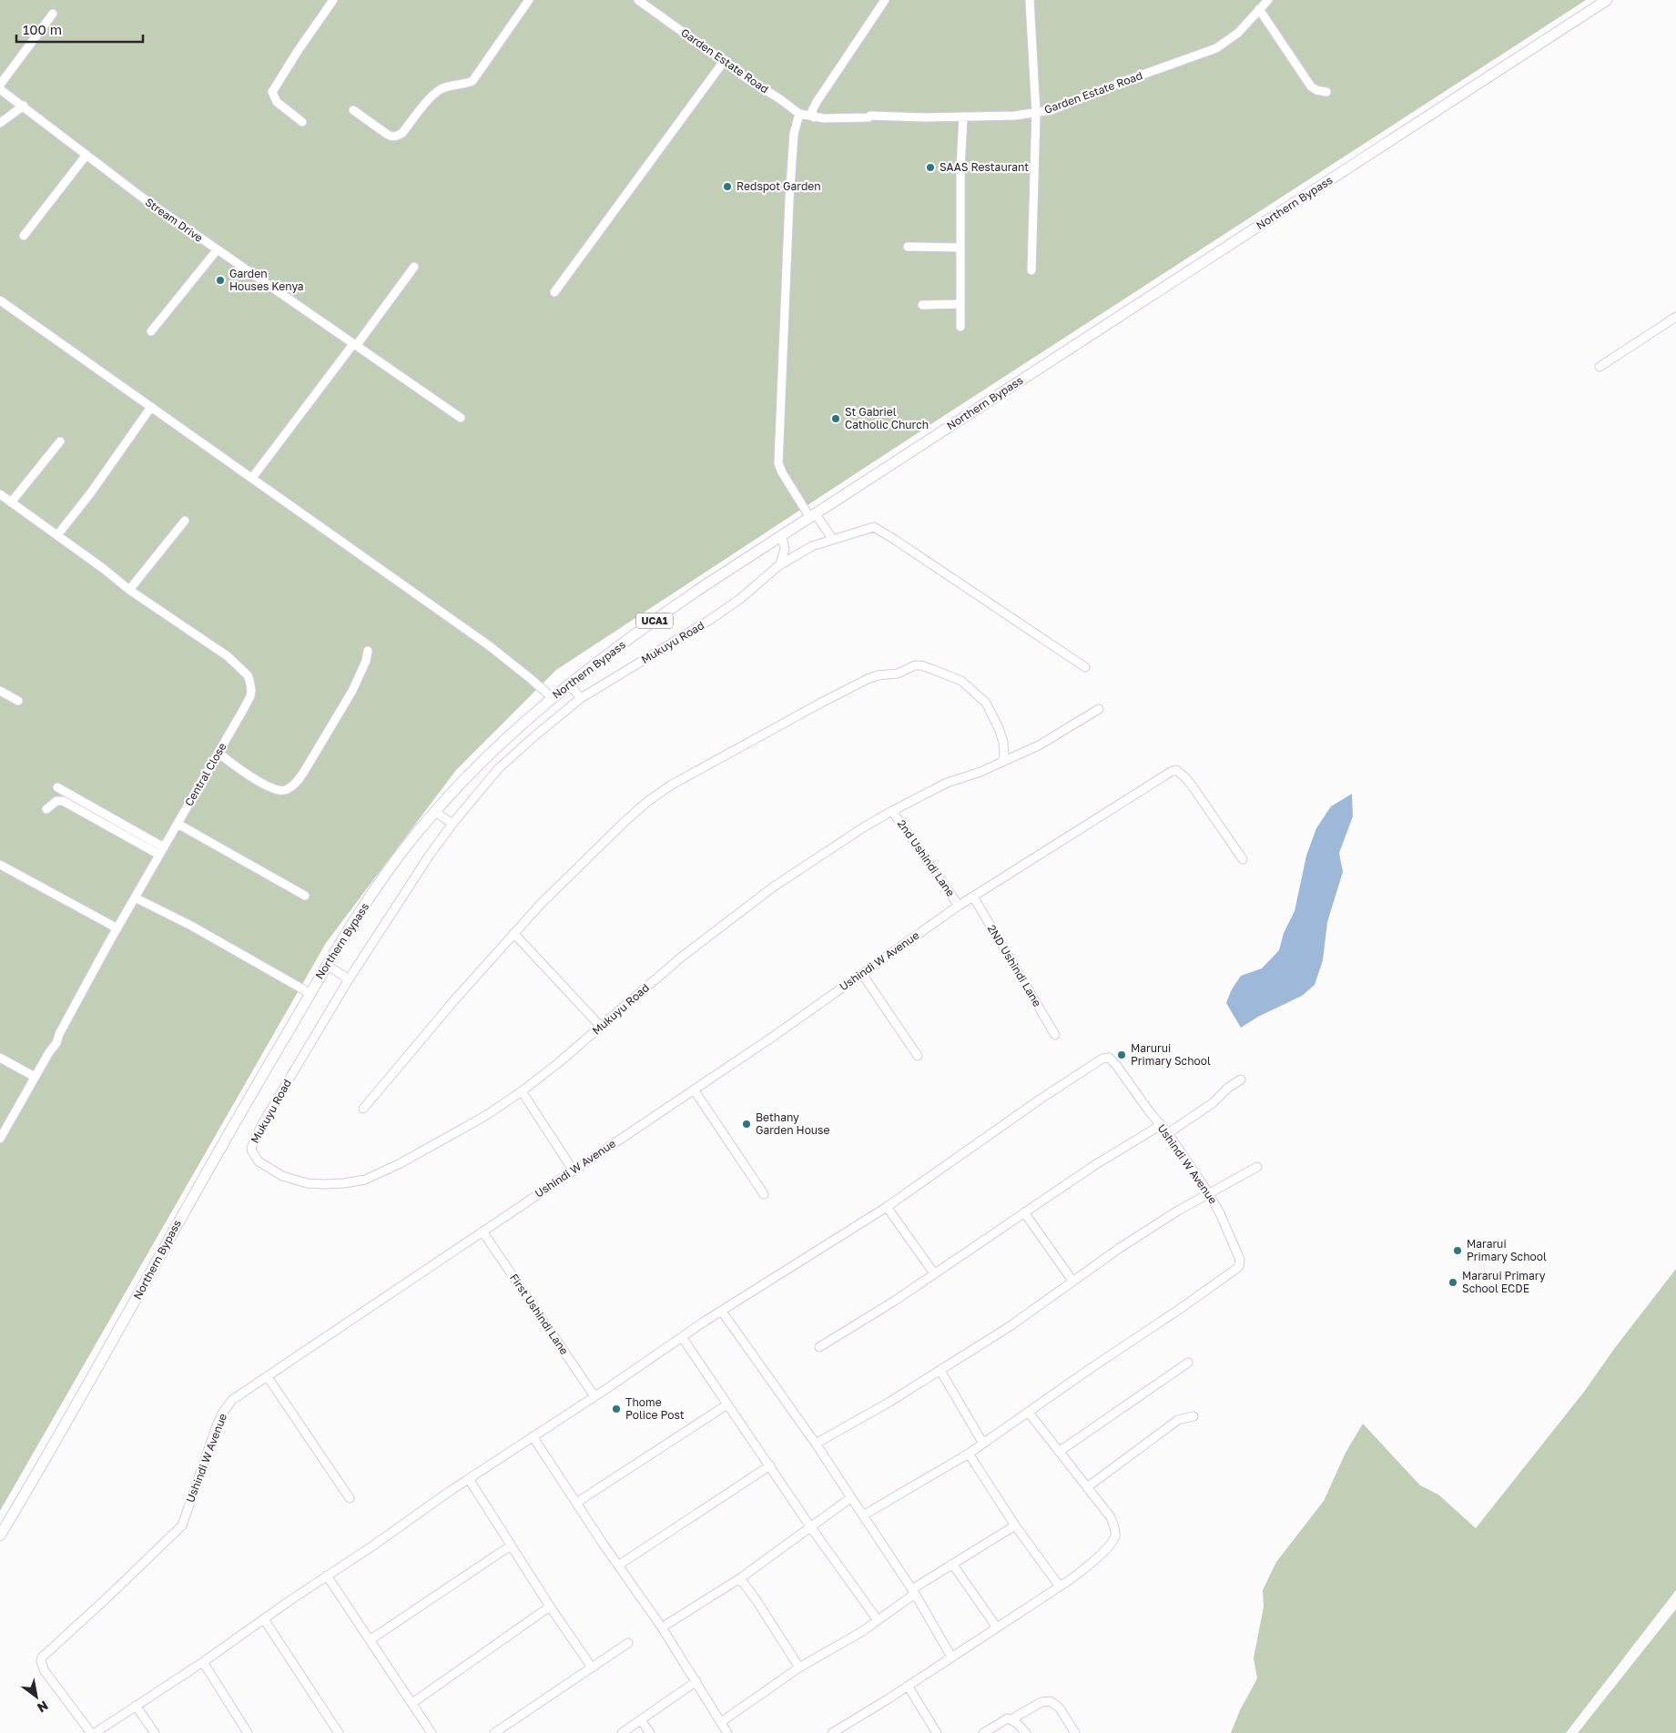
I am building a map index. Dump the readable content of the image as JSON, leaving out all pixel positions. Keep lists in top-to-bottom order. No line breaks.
{"streets":{"main road":["Northern Bypass","UCA1"],"street":["Garden Estate Road","Stream Drive","Mukuyu Road","Central Close","2nd Ushindi Lane","Ushindi W Avenue","2ND Ushindi Lane","First Ushindi Lane"]},"crossings":[["Mukuyu Road","2nd Ushindi Lane"],["2nd Ushindi Lane","Ushindi W Avenue"],["Ushindi W Avenue","2ND Ushindi Lane"],["Ushindi W Avenue","First Ushindi Lane"]],"places":["SAAS Restaurant","Redspot Garden","Garden Houses Kenya","St Gabriel Catholic Church","Marurui Primary School","Bethany Garden House","Mararui Primary School","Mararui Primary School ECDE","Thome Police Post"],"scale_bar":"100 m","north":"bottom right"}
